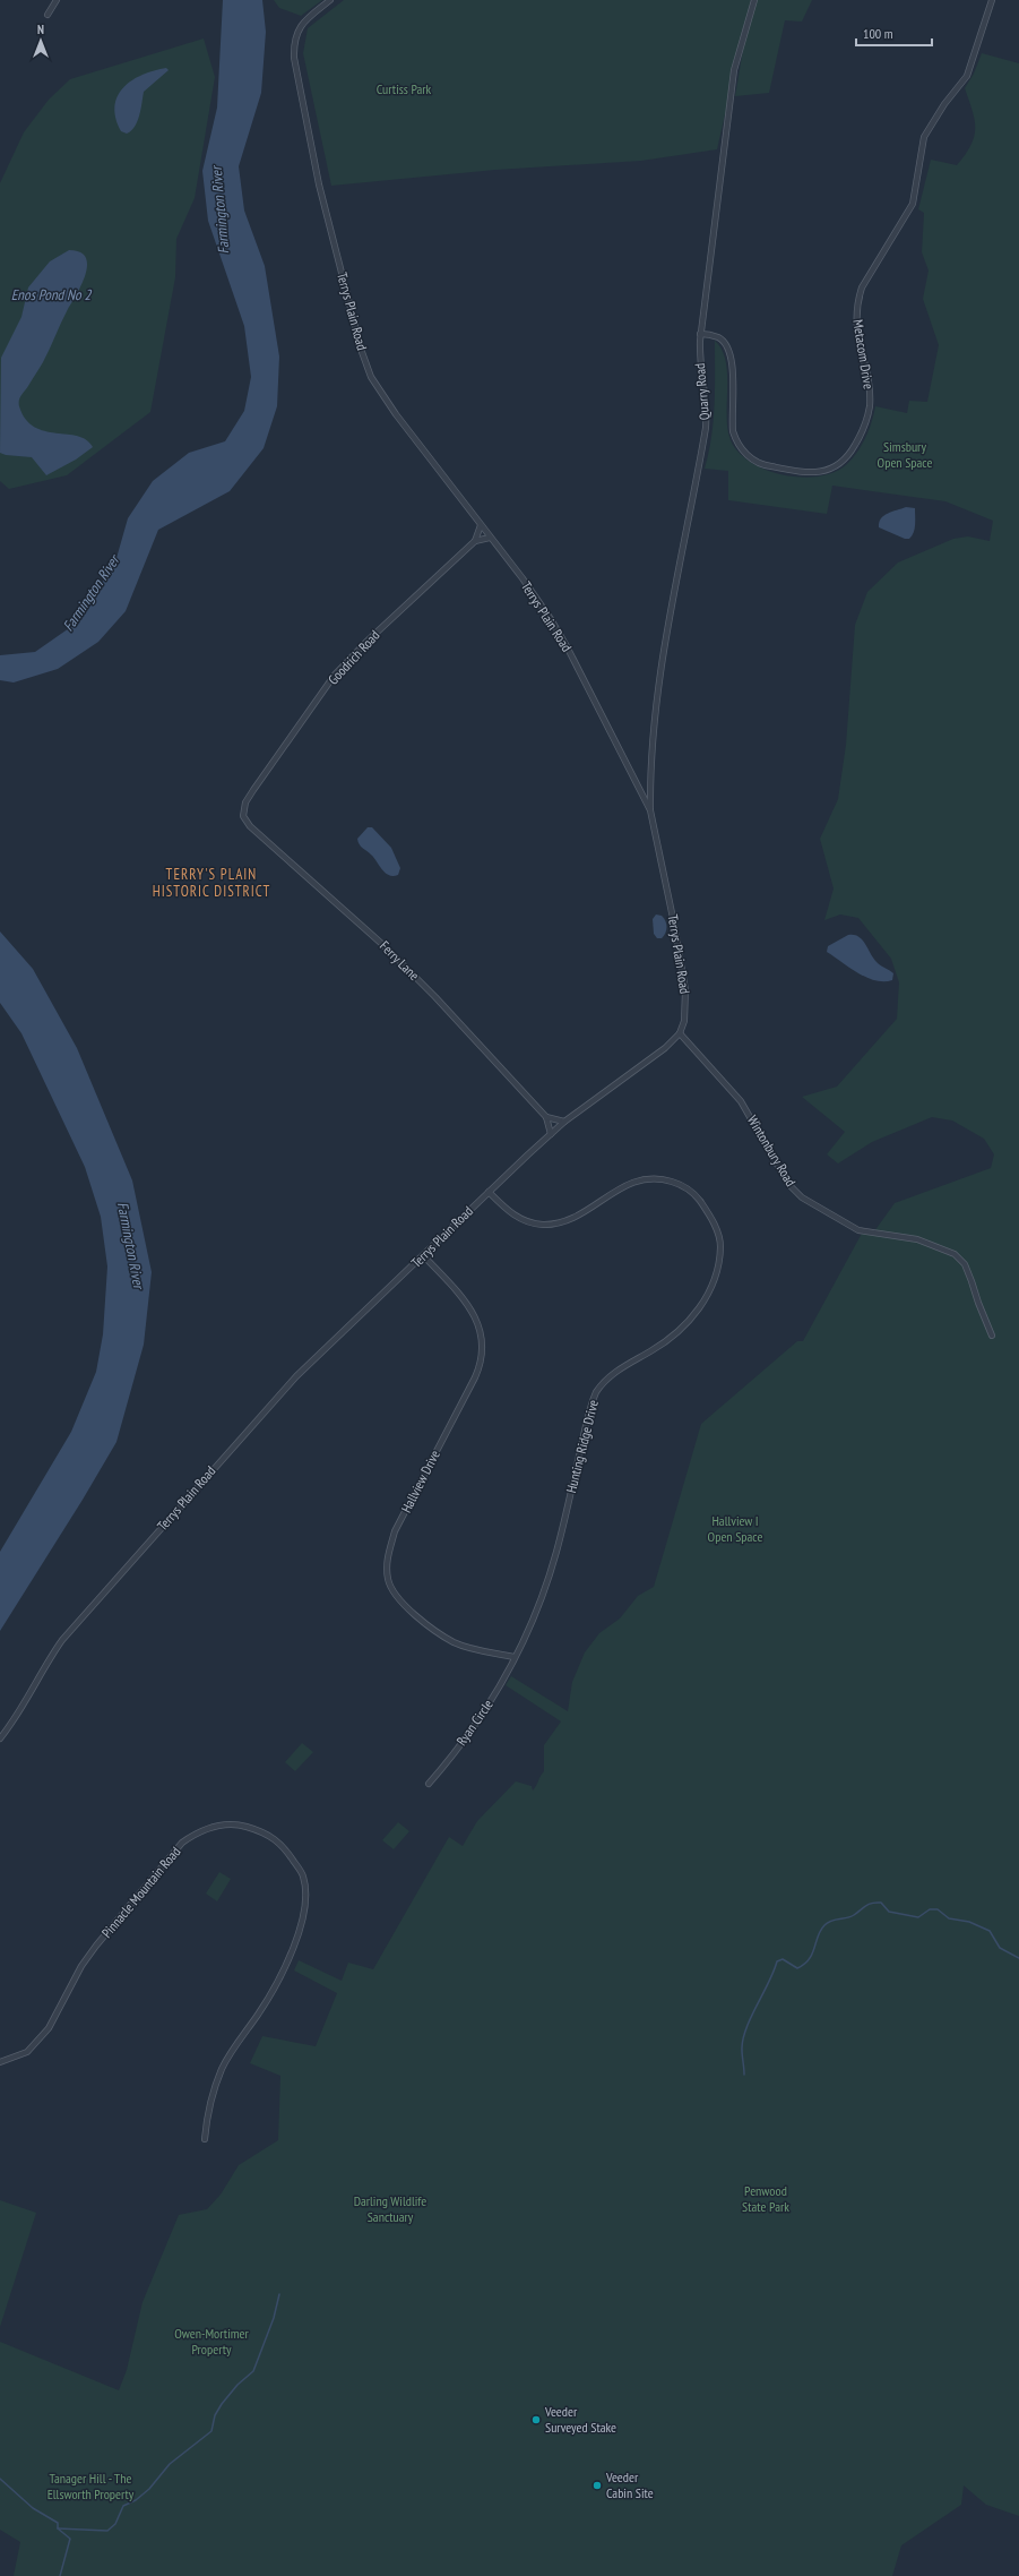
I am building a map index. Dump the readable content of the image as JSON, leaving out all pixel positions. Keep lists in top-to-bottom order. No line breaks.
{"streets":{"street":["Terrys Plain Road","Metacom Drive","Quarry Road","Goodrich Road","Ferry Lane","Wintonbury Road","Hunting Ridge Drive","Hallview Drive","Ryan Circle","Pinnacle Mountain Road"]},"crossings":[["Terrys Plain Road","Quarry Road"],["Terrys Plain Road","Goodrich Road"],["Terrys Plain Road","Ferry Lane"],["Terrys Plain Road","Wintonbury Road"],["Terrys Plain Road","Hunting Ridge Drive"],["Terrys Plain Road","Hallview Drive"],["Metacom Drive","Quarry Road"],["Goodrich Road","Ferry Lane"],["Hunting Ridge Drive","Hallview Drive"],["Hunting Ridge Drive","Ryan Circle"],["Hallview Drive","Ryan Circle"]],"districts":["TERRY'S PLAIN HISTORIC DISTRICT"],"water":["Farmington River","Enos Pond No 2"],"parks":["Curtiss Park","Simsbury Open Space","Hallview I Open Space","Penwood State Park","Darling Wildlife Sanctuary","Owen-Mortimer Property","Tanager Hill - The Ellsworth Property"],"places":["Veeder Surveyed Stake","Veeder Cabin Site"],"scale_bar":"100 m","north":"top"}
